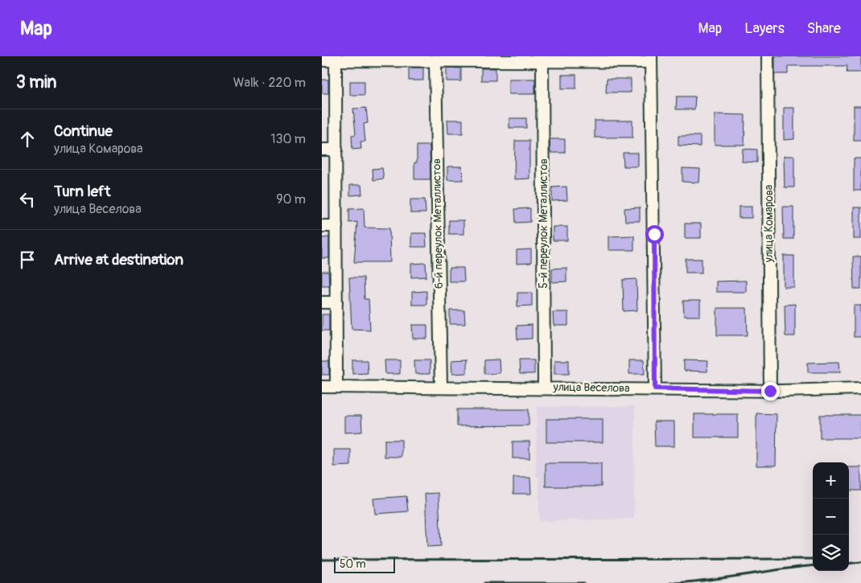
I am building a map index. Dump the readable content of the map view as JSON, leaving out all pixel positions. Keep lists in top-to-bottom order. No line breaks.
{"streets":{"street":["6-й переулок Металлистов","5-й переулок Металлистов","улица Комарова","улица Веселова"]},"crossings":[["6-й переулок Металлистов","улица Веселова"],["5-й переулок Металлистов","улица Веселова"],["улица Комарова","улица Веселова"]],"scale_bar":"50 m","page":{"header":"Map","nav":["Map","Layers","Share"],"heading":["3 min","Walk · 220 m"],"list":[["Continue","улица Комарова","130 m"],["Turn left","улица Веселова","90 m"],"Arrive at destination"],"map_buttons":["+","−"],"scale":"50 m"}}
